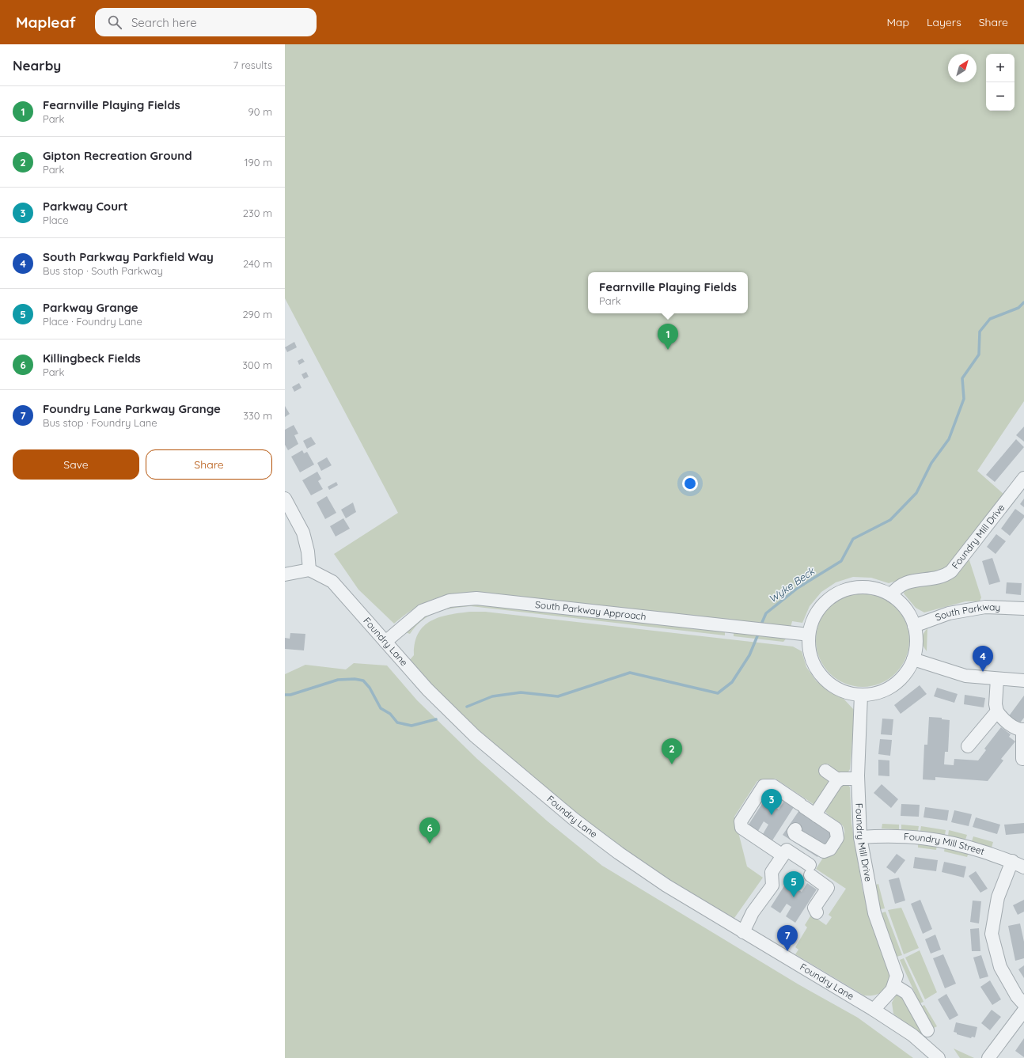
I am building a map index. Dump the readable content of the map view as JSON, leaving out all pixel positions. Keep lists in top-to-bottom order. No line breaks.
{"streets":{"street":["Foundry Mill Drive","South Parkway Approach","South Parkway","Foundry Lane","Foundry Mill Street"]},"crossings":[["Foundry Mill Drive","South Parkway Approach"],["Foundry Mill Drive","South Parkway"],["Foundry Mill Drive","Foundry Mill Street"],["South Parkway Approach","South Parkway"],["South Parkway Approach","Foundry Lane"]],"water":["Wyke Beck"],"north":"top right","page":{"header":"Mapleaf","search":"Search here","nav":["Map","Layers","Share"],"heading":["Nearby","7 results"],"map_buttons":["+","−"],"list":[{"mark":"1","name":"Fearnville Playing Fields","note":"Park","value":"90 m"},{"mark":"2","name":"Gipton Recreation Ground","note":"Park","value":"190 m"},{"mark":"3","name":"Parkway Court","note":"Place","value":"230 m"},{"mark":"4","name":"South Parkway Parkfield Way","note":"Bus stop · South Parkway","value":"240 m"},{"mark":"5","name":"Parkway Grange","note":"Place · Foundry Lane","value":"290 m"},{"mark":"6","name":"Killingbeck Fields","note":"Park","value":"300 m"},{"mark":"7","name":"Foundry Lane Parkway Grange","note":"Bus stop · Foundry Lane","value":"330 m"}],"popup":["Fearnville Playing Fields","Park"],"pins":["1","4","2","3","6","5","7"],"buttons":["Save","Share"]}}
